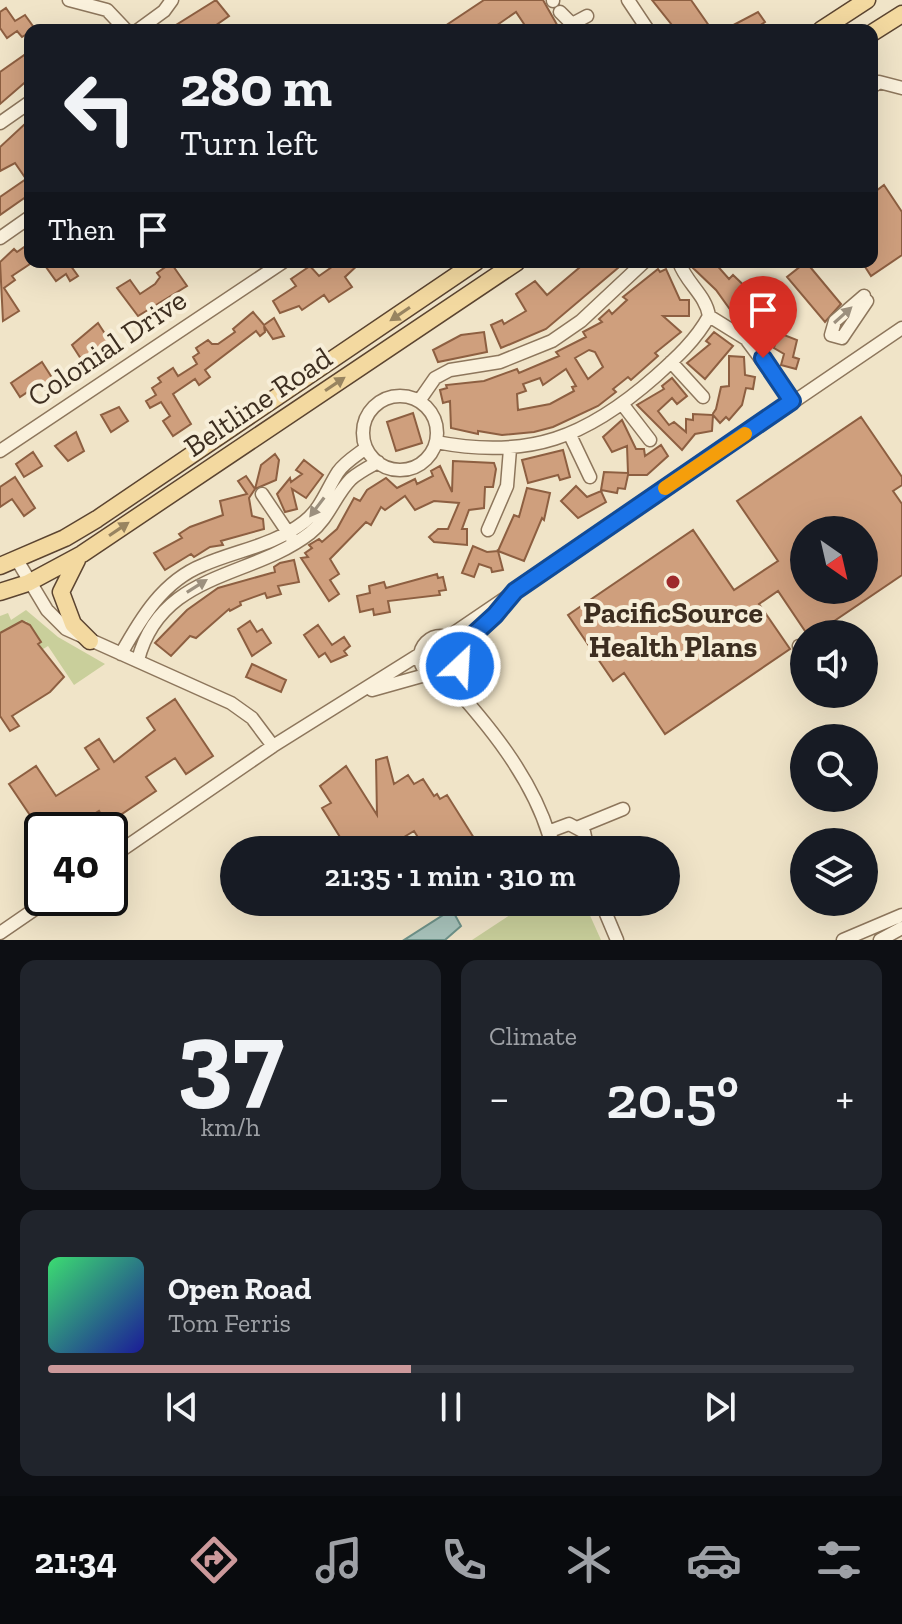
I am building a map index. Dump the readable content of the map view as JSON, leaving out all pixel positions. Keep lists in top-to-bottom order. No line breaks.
{"streets":{"main road":["Beltline Road"],"street":["Colonial Drive"]},"places":["PacificSource Health Plans"],"north":"bottom right","page":{"turn":["280 m","Turn left"],"then":"Then","limit":"40","trip":"21:35 · 1 min · 310 m","tile":[["37","km/h"],"Climate"],"heat":["−","20.5°","+"],"song":["Open Road","Tom Ferris"],"tabs":"21:34"}}
